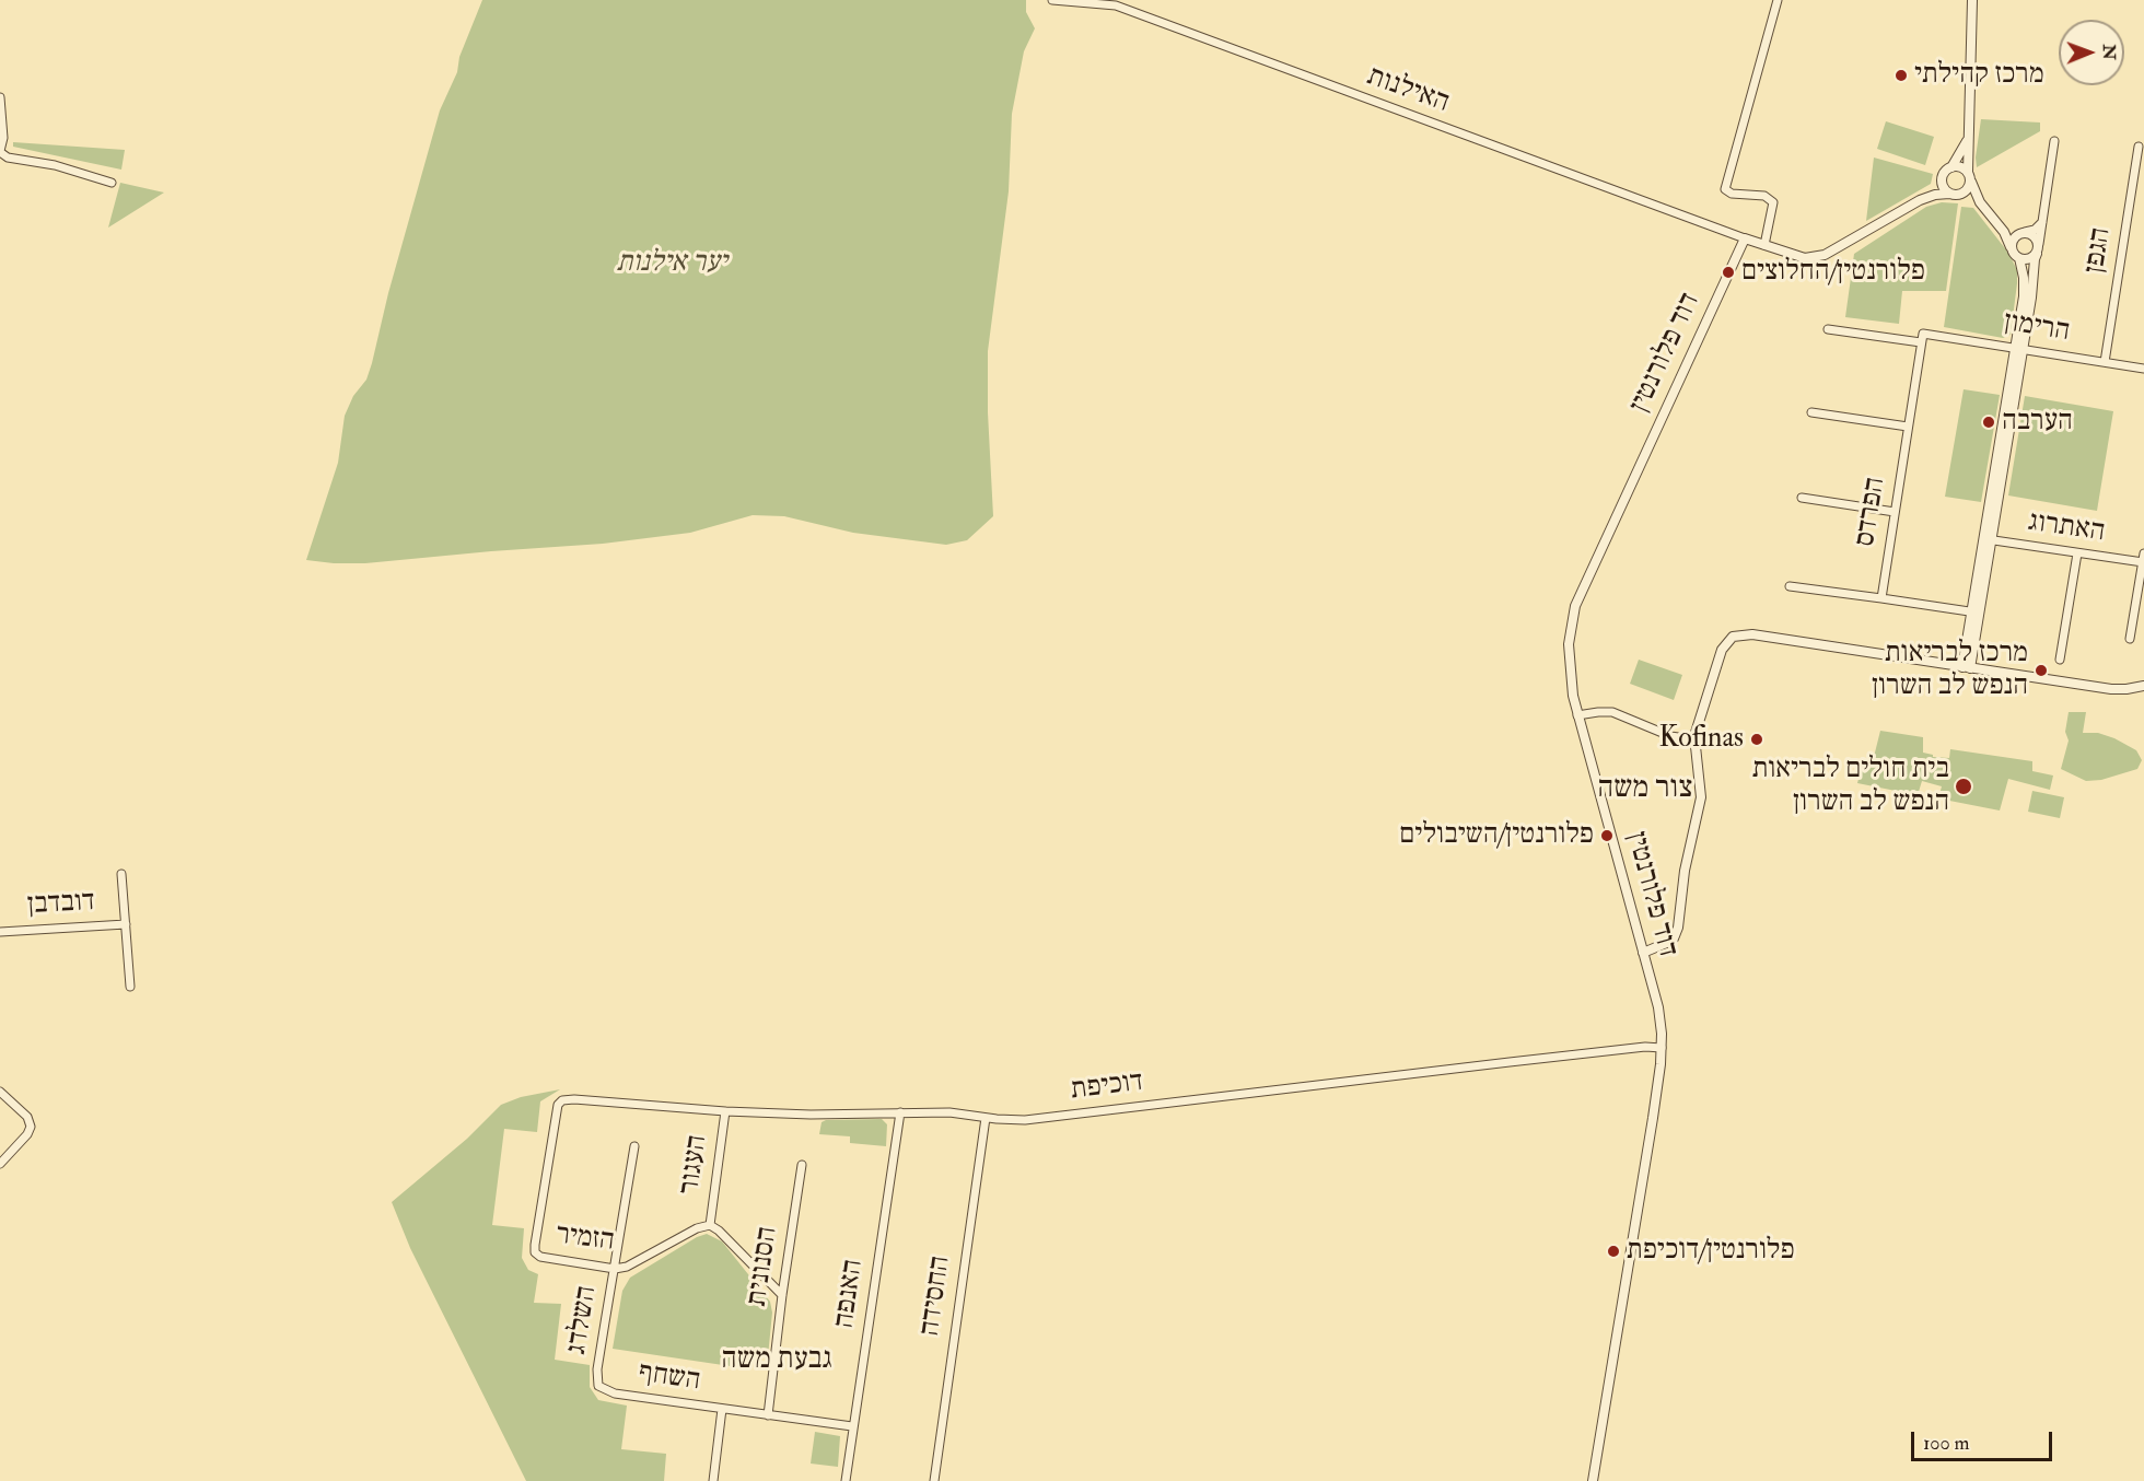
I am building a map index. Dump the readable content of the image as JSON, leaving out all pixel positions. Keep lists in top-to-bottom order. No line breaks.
{"streets":{"street":["האילנות","הגפן","הרימון","דוד פלורנטין","הפרדס","האתרוג","דובדבן","דוכיפת","העגור","הזמיר","הסנונית","האנפה","החסידה","השלדג","השחף"]},"crossings":[["האילנות","דוד פלורנטין"],["הגפן","הרימון"],["הרימון","הפרדס"],["דוד פלורנטין","דוכיפת"],["דוכיפת","העגור"],["דוכיפת","הזמיר"],["דוכיפת","האנפה"],["דוכיפת","החסידה"],["העגור","הזמיר"],["הזמיר","השלדג"],["הסנונית","השחף"],["האנפה","השחף"],["השלדג","השחף"]],"districts":["צור משה","גבעת משה"],"parks":["יער אילנות"],"places":["מרכז קהילתי","פלורנטין/החלוצים","הערבה","מרכז לבריאות הנפש לב השרון","Kofinas","בית חולים לבריאות הנפש לב השרון","פלורנטין/השיבולים","פלורנטין/דוכיפת"],"scale_bar":"100 m","north":"right"}
